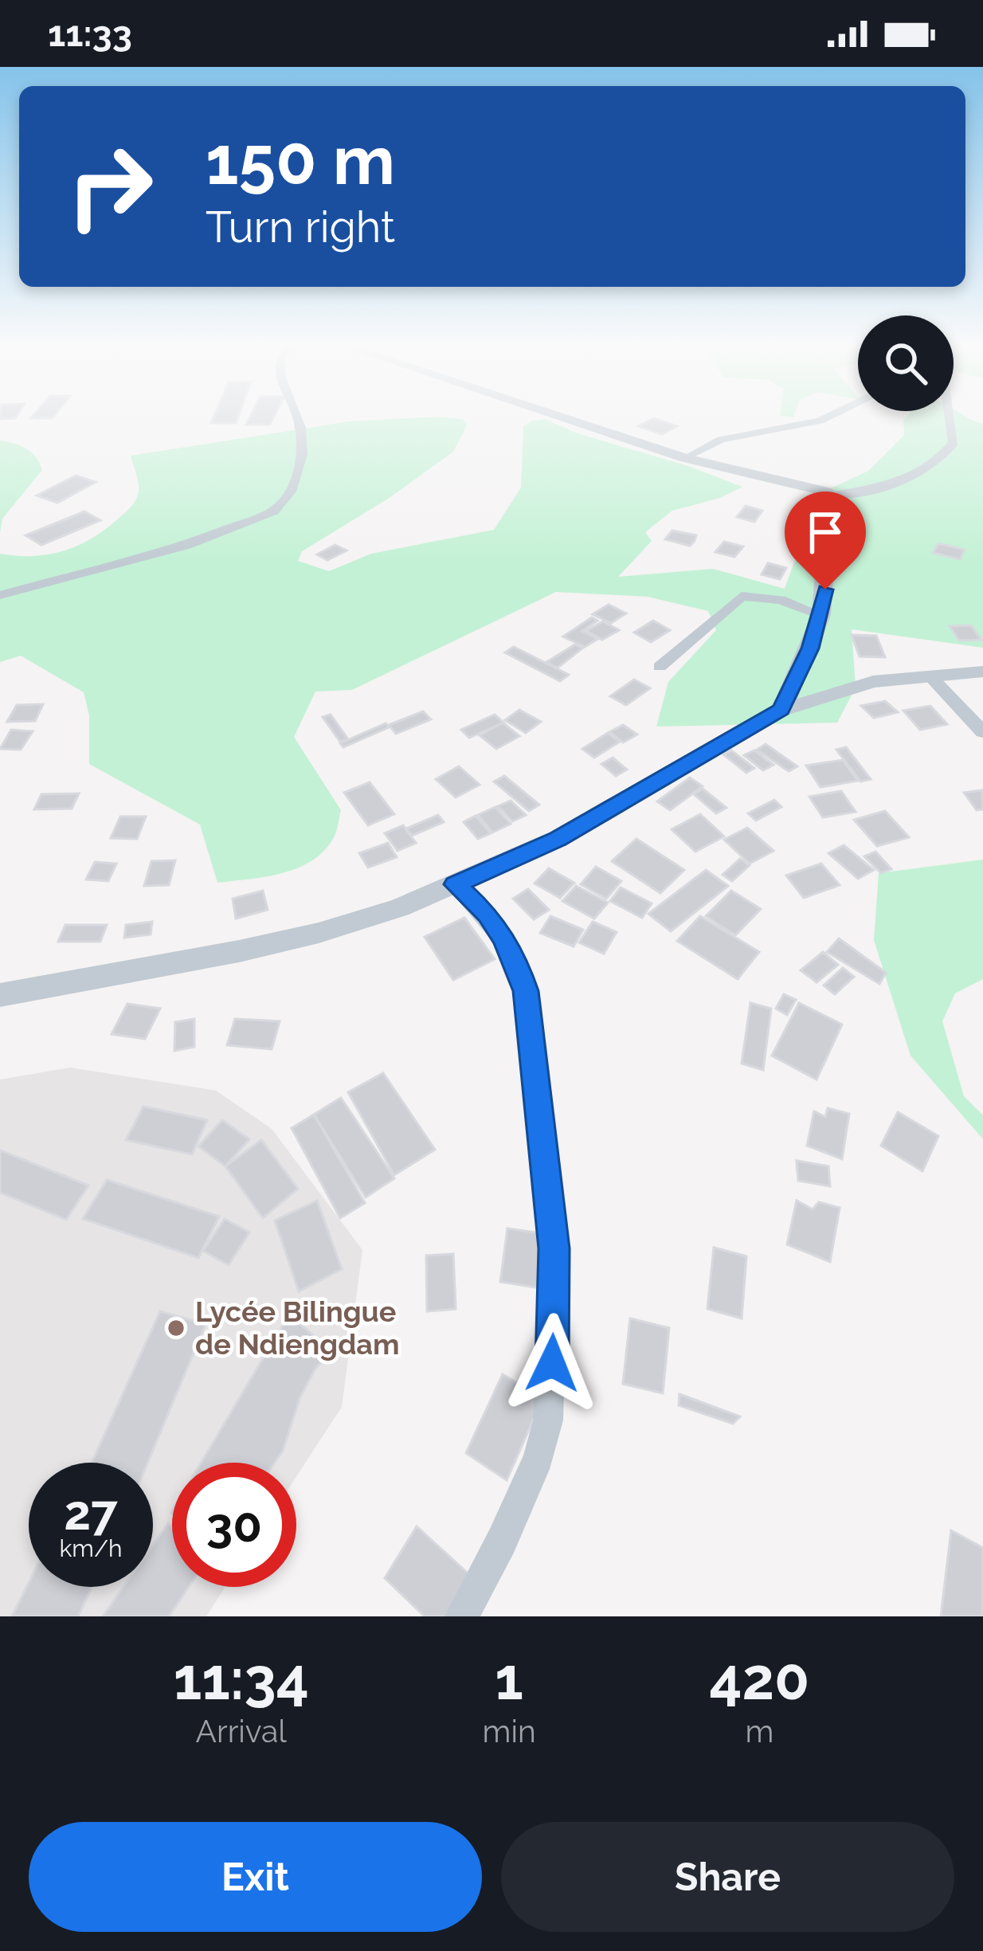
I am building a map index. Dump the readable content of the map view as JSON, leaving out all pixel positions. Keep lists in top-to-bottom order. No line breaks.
{"places":["Lycée Bilingue de Ndiengdam"],"page":{"status":"11:33","turn":["150 m","Turn right"],"speed":"27 km/h","limit":"30","eta":["11:34","Arrival","1","min","420","m"],"buttons":["Exit","Share"]}}
